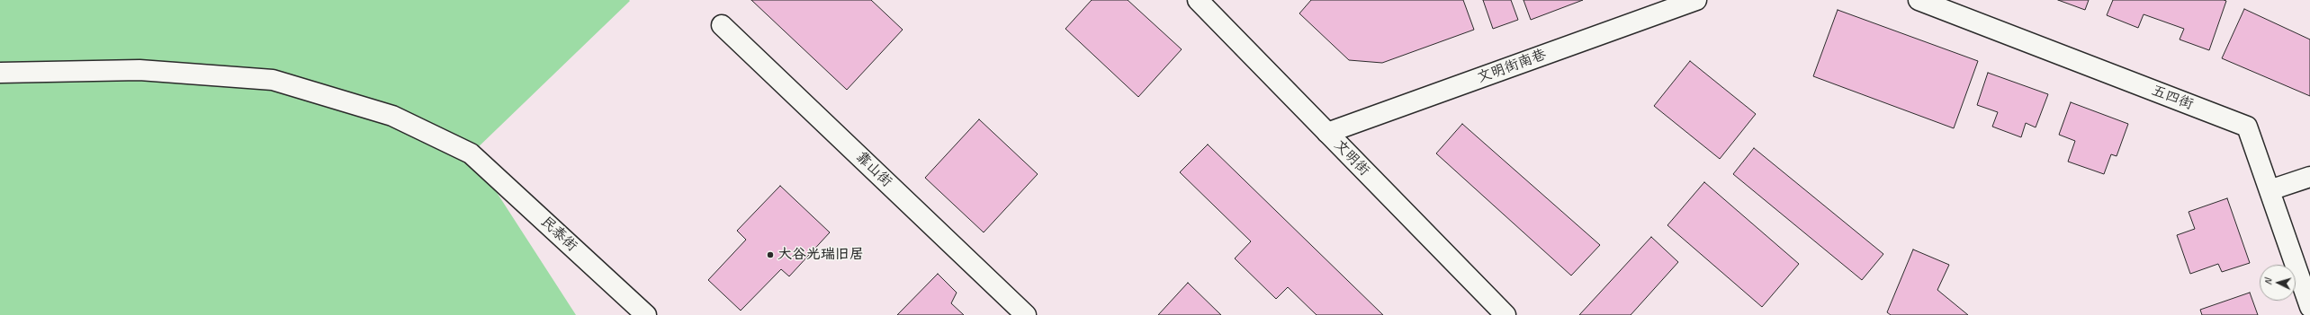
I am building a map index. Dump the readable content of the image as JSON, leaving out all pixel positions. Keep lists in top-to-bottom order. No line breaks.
{"streets":{"street":["文明街南巷","五四街","文明街","靠山街","民泰街"]},"crossings":[["文明街南巷","文明街"]],"places":["大谷光瑞旧居"],"north":"left"}
